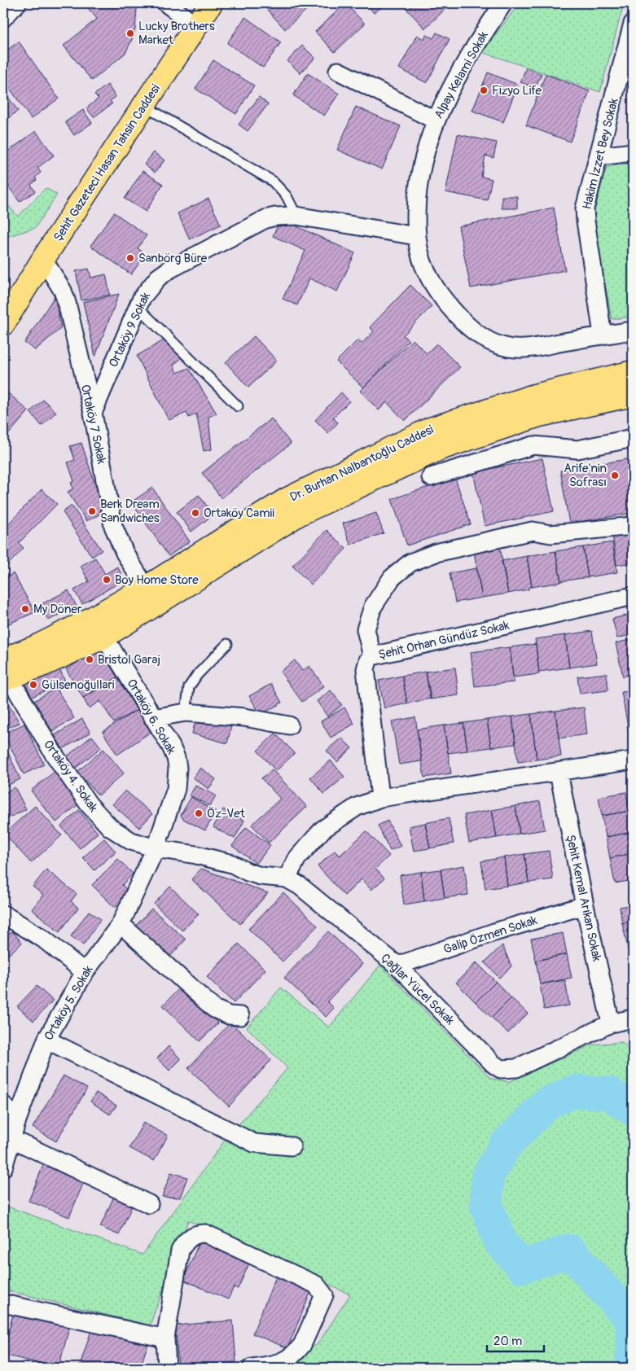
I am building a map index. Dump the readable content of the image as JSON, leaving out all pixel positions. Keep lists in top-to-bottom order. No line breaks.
{"streets":{"main road":["Şehit Gazeteci Hasan Tahsin Caddesi","Dr. Burhan Nalbantoğlu Caddesi"],"street":["Alpay Kelami Sokak","Hakim İzzet Bey Sokak","Ortaköy 9 Sokak","Ortaköy 7 Sokak","Şehit Orhan Gündüz Sokak","Ortaköy 6. Sokak","Ortaköy 4. Sokak","Şehit Kemal Arıkan Sokak","Galip Özmen Sokak","Çağlar Yücel Sokak","Ortaköy 5. Sokak"]},"crossings":[["Alpay Kelami Sokak","Hakim İzzet Bey Sokak"],["Alpay Kelami Sokak","Ortaköy 9 Sokak"],["Şehit Gazeteci Hasan Tahsin Caddesi","Ortaköy 7 Sokak"],["Ortaköy 9 Sokak","Ortaköy 7 Sokak"],["Ortaköy 7 Sokak","Dr. Burhan Nalbantoğlu Caddesi"],["Dr. Burhan Nalbantoğlu Caddesi","Ortaköy 6. Sokak"],["Dr. Burhan Nalbantoğlu Caddesi","Ortaköy 4. Sokak"],["Ortaköy 6. Sokak","Ortaköy 4. Sokak"],["Ortaköy 6. Sokak","Çağlar Yücel Sokak"],["Ortaköy 6. Sokak","Ortaköy 5. Sokak"],["Ortaköy 4. Sokak","Çağlar Yücel Sokak"],["Ortaköy 4. Sokak","Ortaköy 5. Sokak"],["Şehit Kemal Arıkan Sokak","Galip Özmen Sokak"],["Şehit Kemal Arıkan Sokak","Çağlar Yücel Sokak"],["Galip Özmen Sokak","Çağlar Yücel Sokak"],["Çağlar Yücel Sokak","Ortaköy 5. Sokak"]],"places":["Lucky Brothers Market","Fizyo Life","Sanbörg Büre","Arife'nin Sofrası","Berk Dream Sandwiches","Ortaköy Camii","Boy Home Store","My Döner","Bristol Garaj","Gülsenoğullari","Öz-Vet"],"scale_bar":"20 m"}
